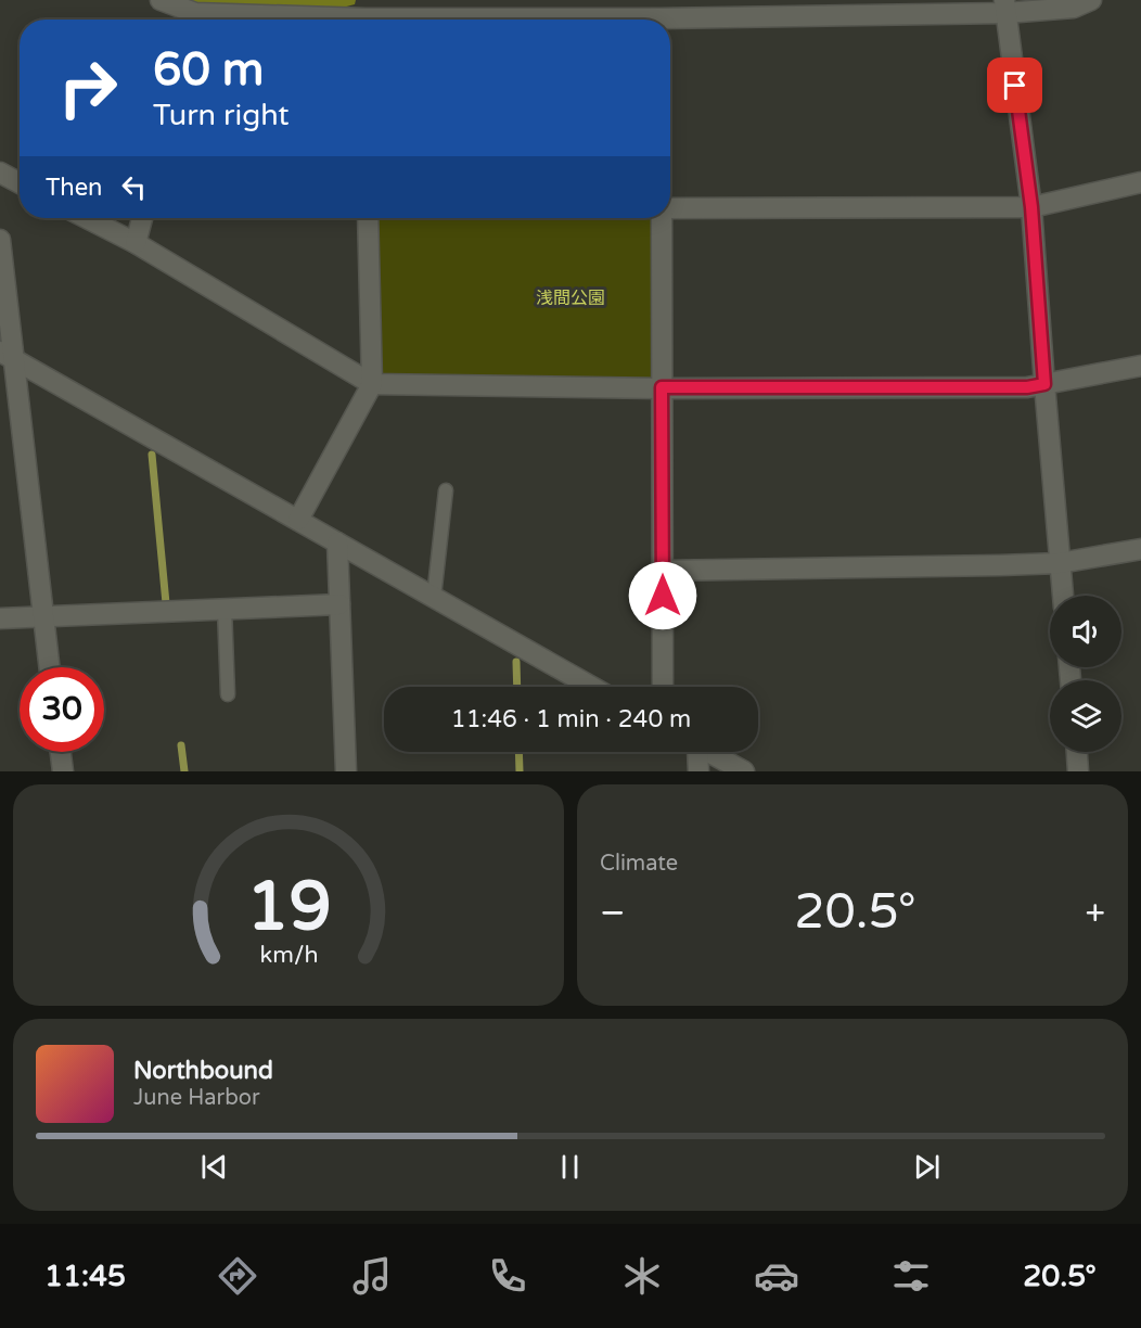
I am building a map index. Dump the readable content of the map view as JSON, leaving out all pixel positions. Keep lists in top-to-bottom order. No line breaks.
{"parks":["浅間公園"],"page":{"turn":["60 m","Turn right"],"then":"Then","limit":"30","trip":"11:46 · 1 min · 240 m","tile":"Climate","heat":["−","20.5°","+"],"song":["Northbound","June Harbor"],"tabs":["11:45","20.5°"],"gauge":["19","km/h"]}}
